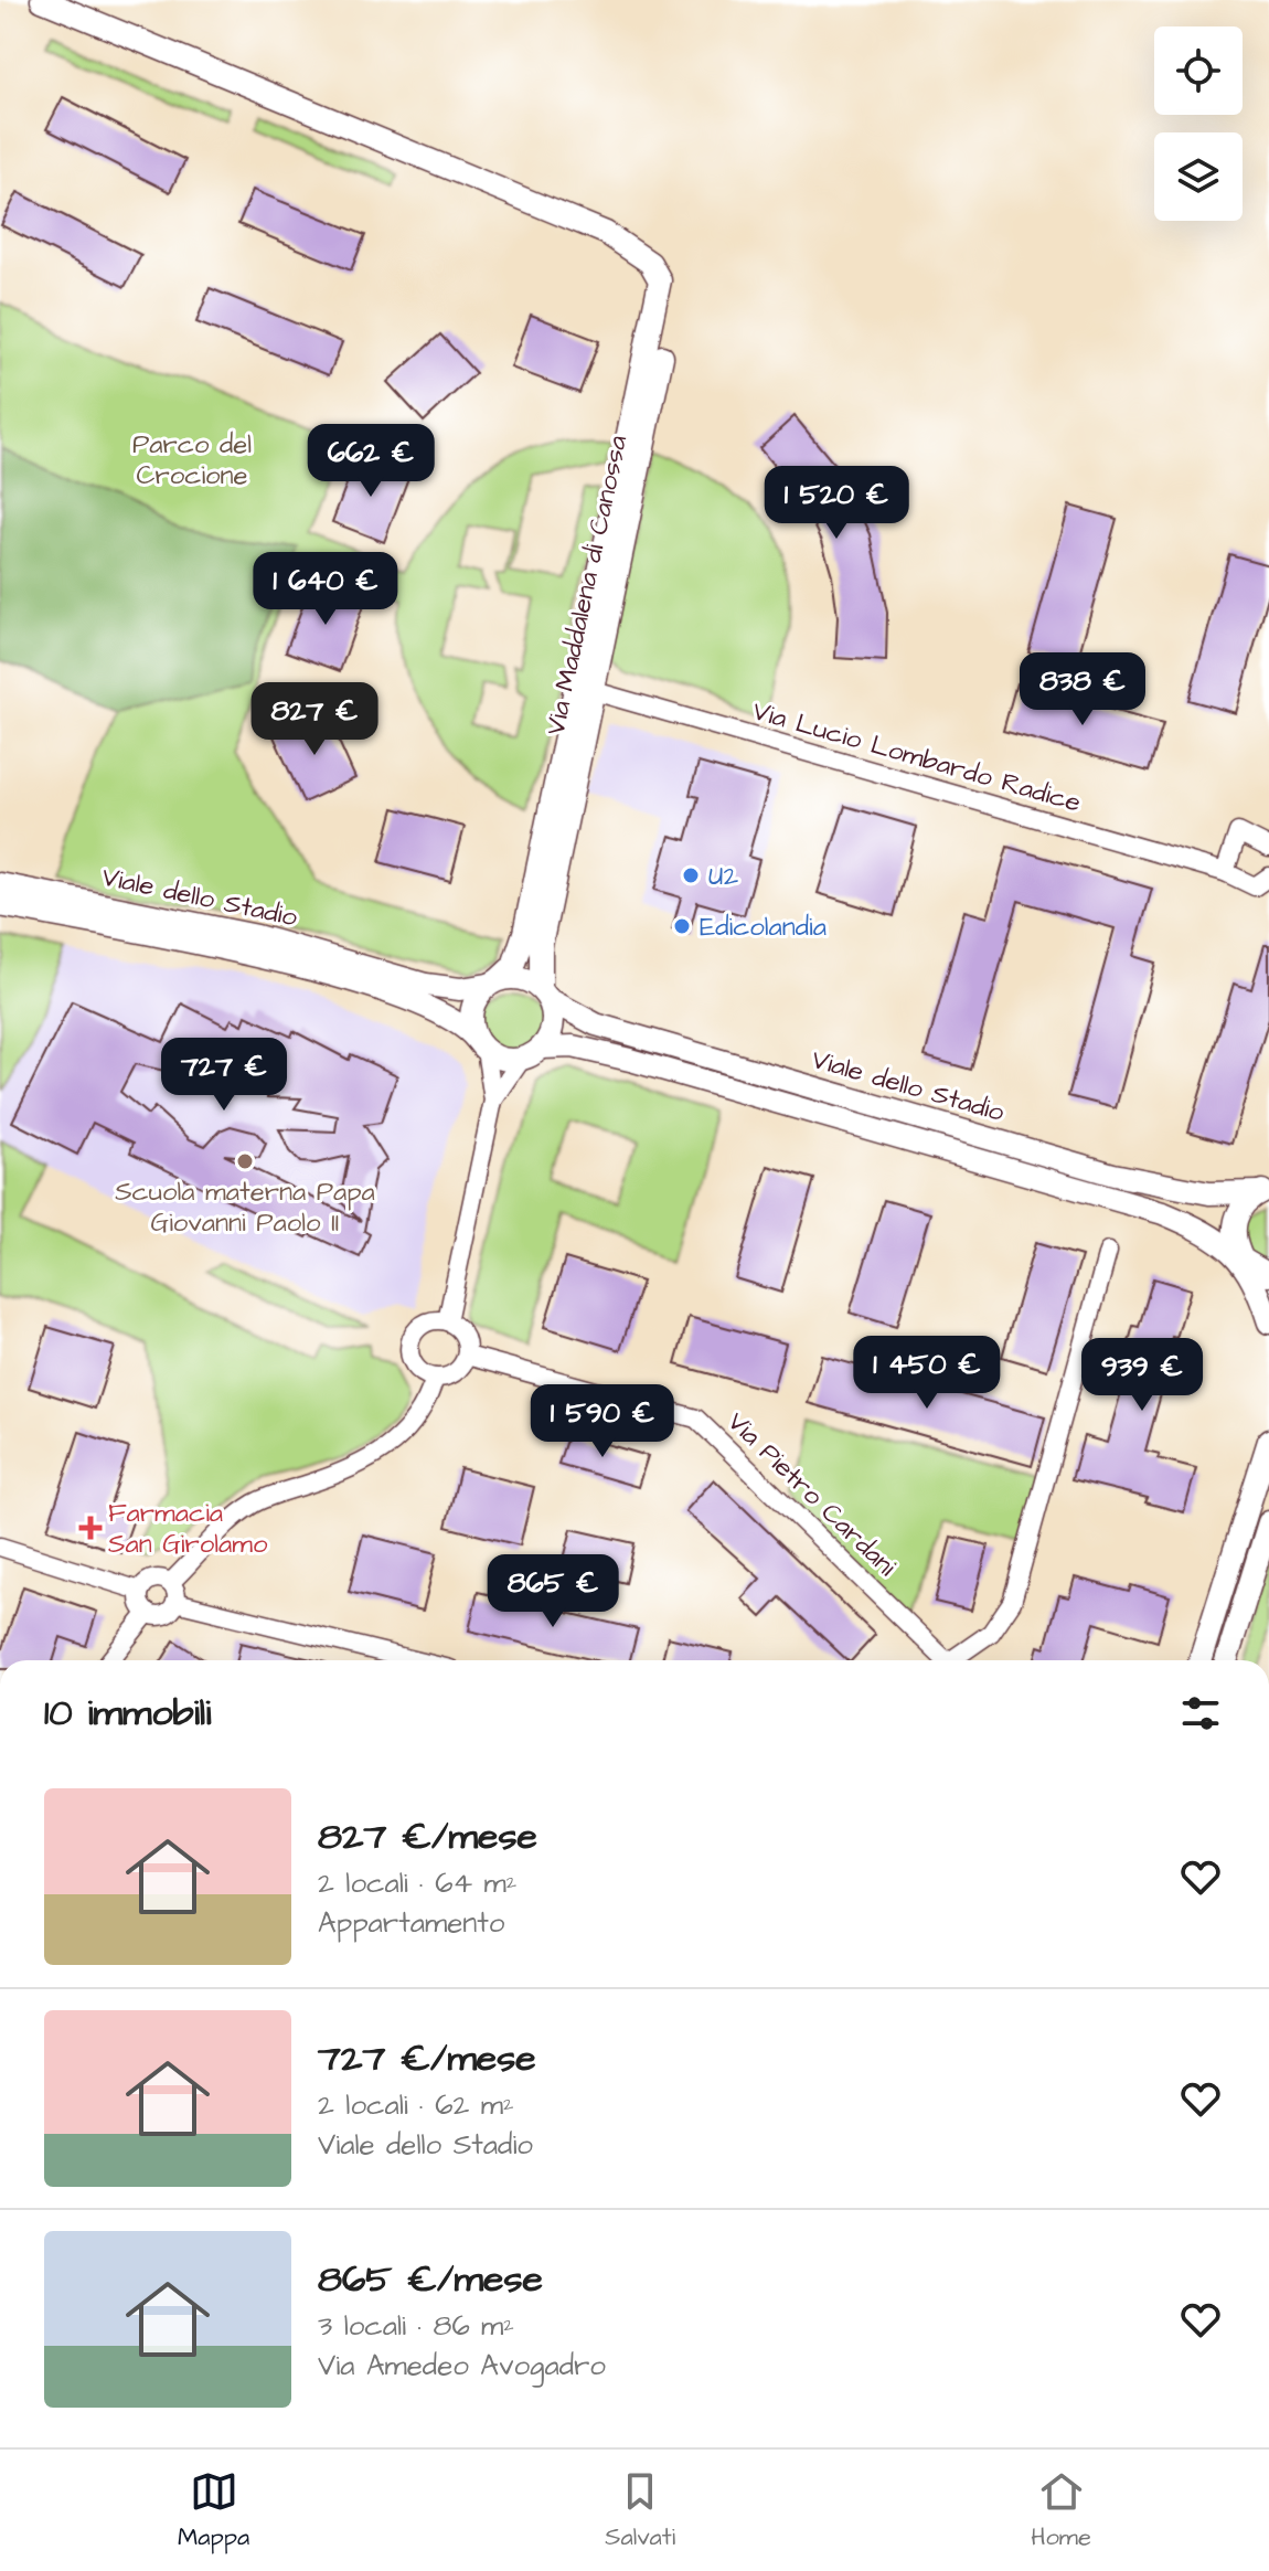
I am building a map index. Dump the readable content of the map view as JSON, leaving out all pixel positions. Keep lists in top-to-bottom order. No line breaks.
{"streets":{"street":["Via Maddalena di Canossa","Via Lucio Lombardo Radice","Viale dello Stadio","Via Pietro Cardani"]},"crossings":[["Via Maddalena di Canossa","Via Lucio Lombardo Radice"],["Via Maddalena di Canossa","Viale dello Stadio"]],"parks":["Parco del Crocione"],"places":{"other":["U2","Edicolandia","Scuola materna Papa Giovanni Paolo II"],"health":["Farmacia San Girolamo"]},"page":{"price":["662 €","1 520 €","1 640 €","838 €","827 €","727 €","1 450 €","939 €","1 590 €","865 €"],"heading":"10 immobili","list":[{"name":"827 €/mese","note":"2 locali · 64 m² · Appartamento"},{"name":"727 €/mese","note":"2 locali · 62 m² · Viale dello Stadio"},{"name":"865 €/mese","note":"3 locali · 86 m² · Via Amedeo Avogadro"}],"tabs":["Mappa","Salvati","Home"]}}
